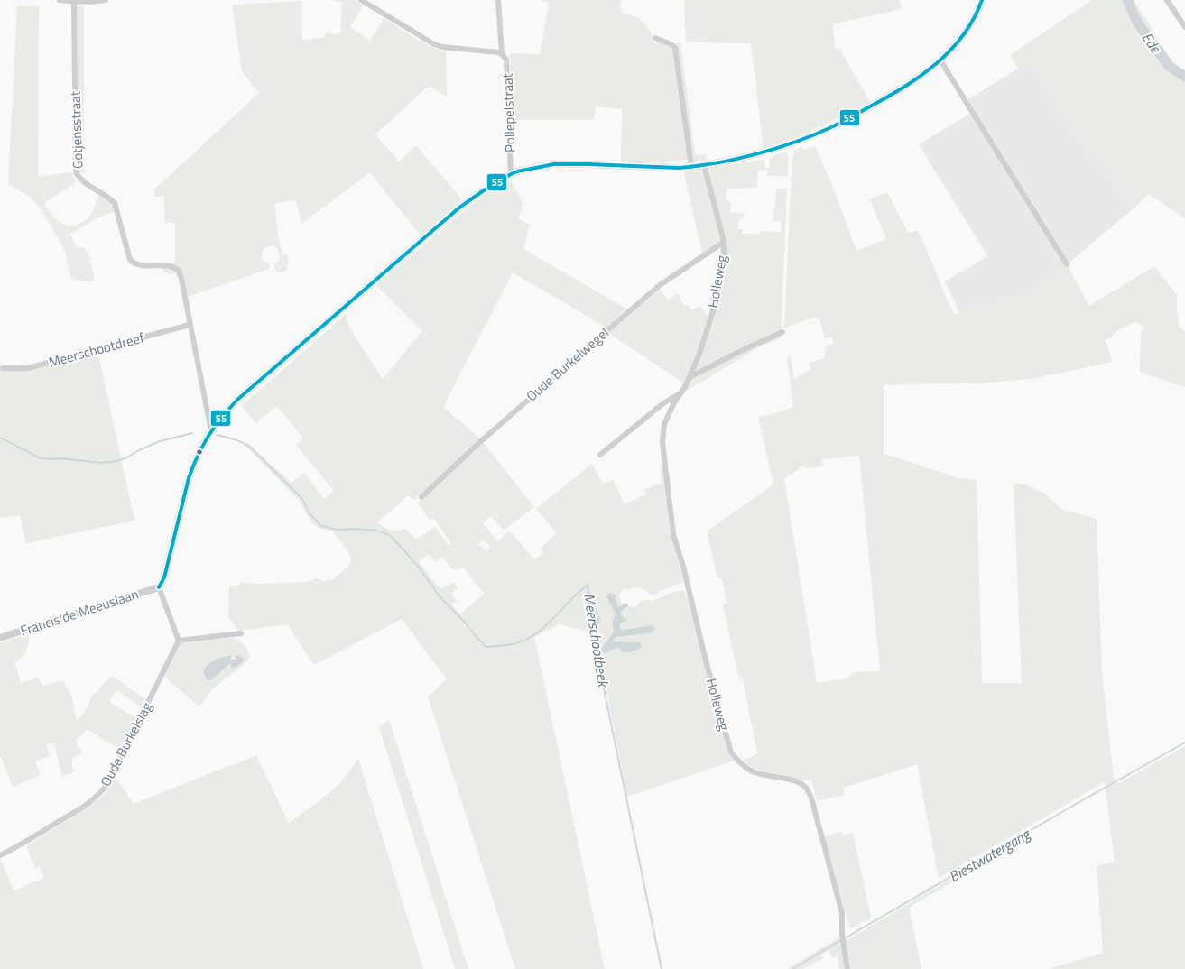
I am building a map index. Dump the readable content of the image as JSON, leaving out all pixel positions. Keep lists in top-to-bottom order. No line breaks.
{"streets":{"street":["Pollepelstraat","Gotjensstraat","Holleweg","Meerschootdreef","Oude Burkelwegel","Francis de Meeuslaan","Oude Burkelslag"]},"crossings":[["Gotjensstraat","Meerschootdreef"],["Holleweg","Oude Burkelwegel"]],"water":["Ede","Meerschootbeek","Biestwatergang"],"lines":["transit line 55"]}
